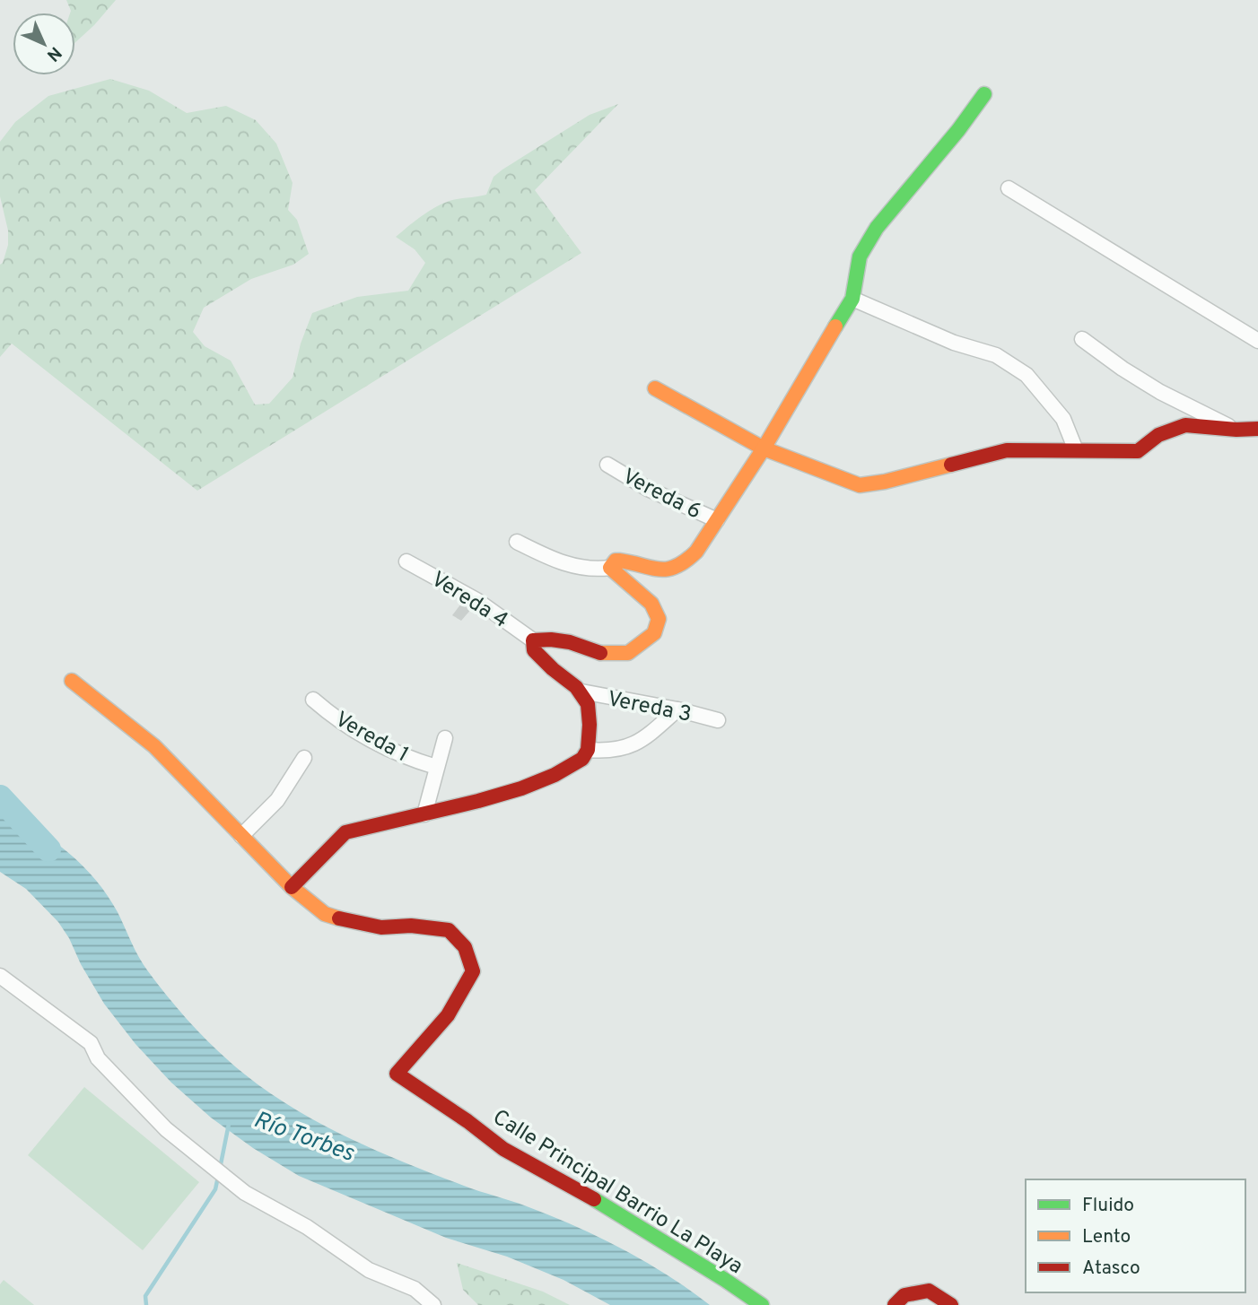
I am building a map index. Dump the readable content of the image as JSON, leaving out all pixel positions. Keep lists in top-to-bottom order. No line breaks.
{"streets":{"street":["Vereda 6","Vereda 4","Vereda 3","Vereda 1","Calle Principal Barrio La Playa"]},"water":["Río Torbes"],"legend":["Fluido","Lento","Atasco"],"north":"bottom right"}
